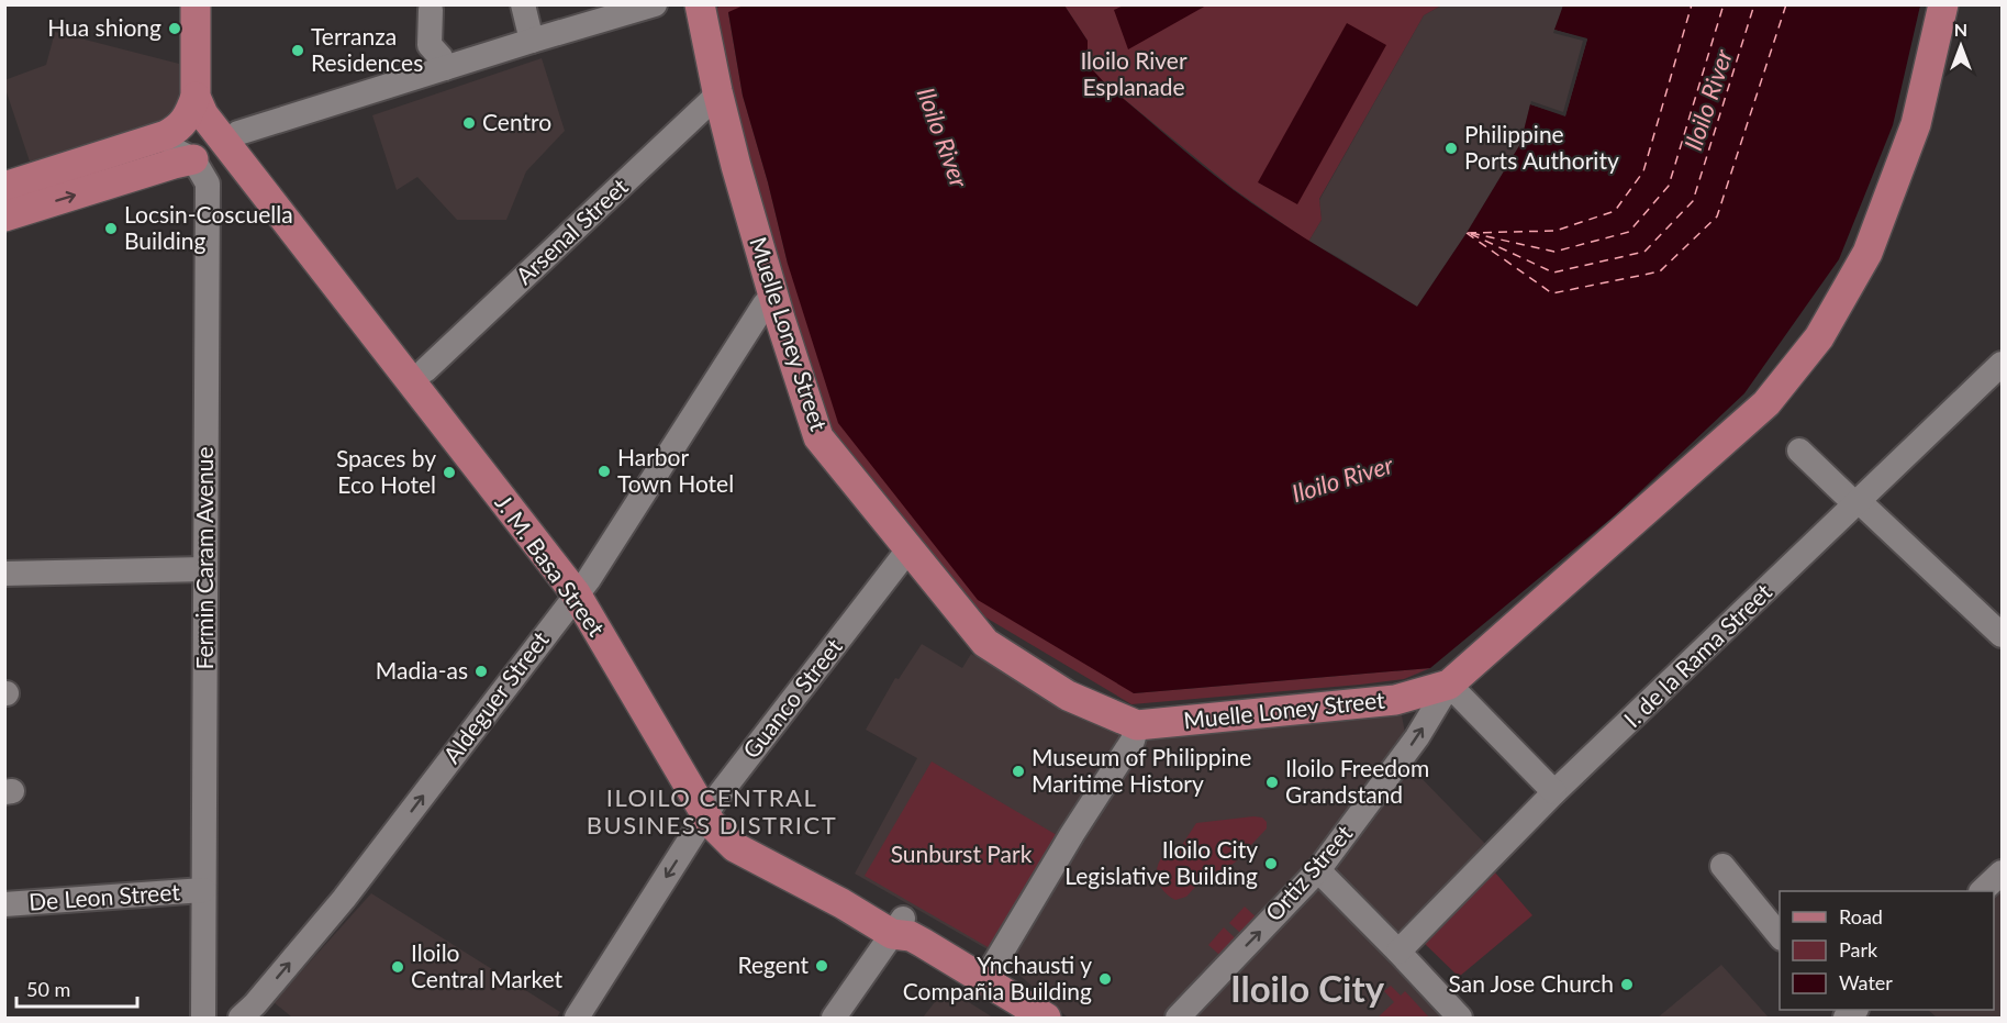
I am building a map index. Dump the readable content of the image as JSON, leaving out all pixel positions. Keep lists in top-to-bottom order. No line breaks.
{"streets":{"main road":["Muelle Loney Street","J. M. Basa Street"],"street":["Arsenal Street","Fermin Caram Avenue","I. de la Rama Street","Aldeguer Street","Guanco Street","Ortiz Street","De Leon Street"]},"crossings":[["Arsenal Street","Muelle Loney Street"],["Arsenal Street","J. M. Basa Street"],["Muelle Loney Street","Aldeguer Street"],["Muelle Loney Street","Guanco Street"],["Muelle Loney Street","Ortiz Street"],["Fermin Caram Avenue","De Leon Street"],["J. M. Basa Street","Aldeguer Street"],["J. M. Basa Street","Guanco Street"]],"one_way":["Aldeguer Street","Guanco Street"],"districts":["ILOILO CENTRAL BUSINESS DISTRICT","Iloilo City"],"water":["Iloilo River"],"parks":["Iloilo River Esplanade","Sunburst Park"],"places":["Hua shiong","Terranza Residences","Centro","Philippine Ports Authority","Locsin-Coscuella Building","Harbor Town Hotel","Spaces by Eco Hotel","Madia-as","Museum of Philippine Maritime History","Iloilo Freedom Grandstand","Iloilo City Legislative Building","Regent","Iloilo Central Market","Ynchausti y Compañia Building","San Jose Church"],"legend":["Road","Park","Water"],"scale_bar":"50 m","north":"top"}
